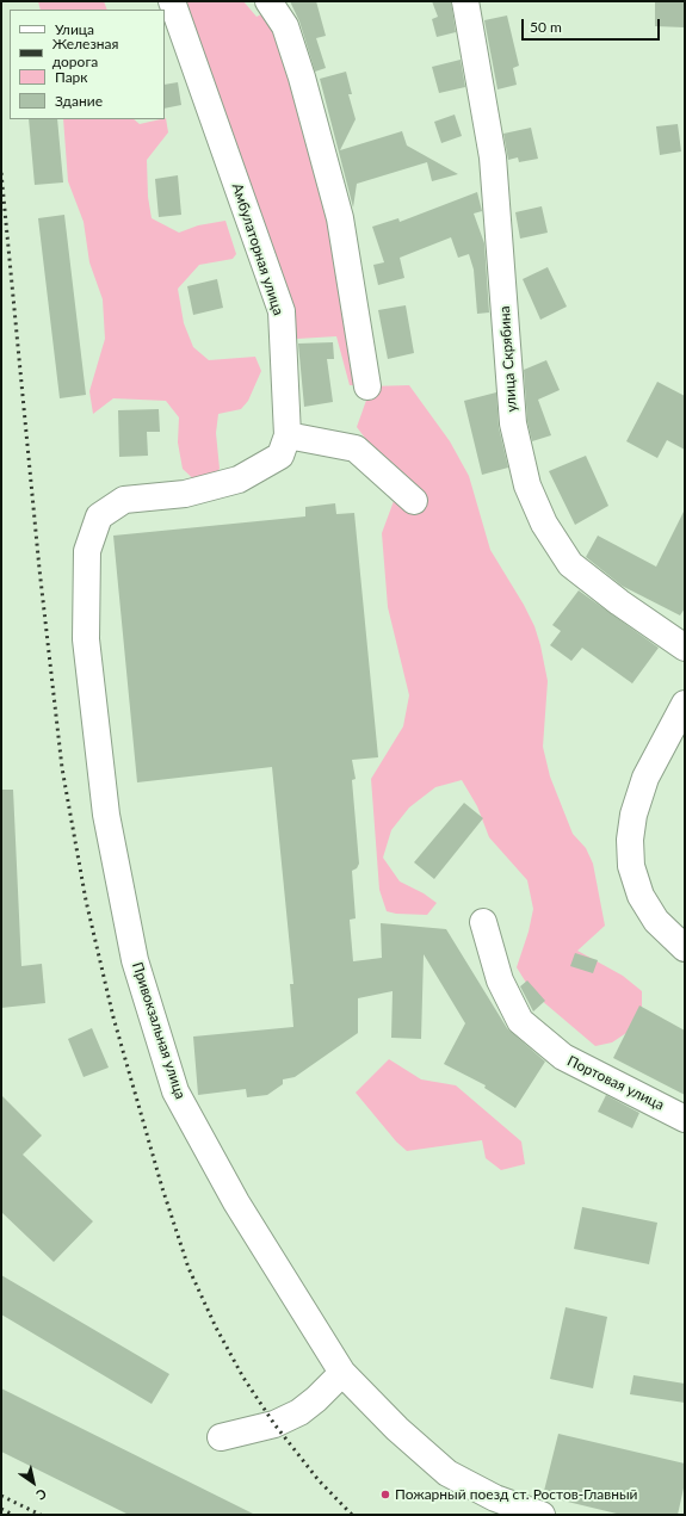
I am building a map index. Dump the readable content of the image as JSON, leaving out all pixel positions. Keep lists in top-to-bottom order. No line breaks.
{"streets":{"street":["Амбулаторная улица","улица Скрябина","Привокзальная улица","Портовая улица"]},"crossings":[["Амбулаторная улица","Привокзальная улица"]],"places":["Пожарный поезд ст. Ростов-Главный"],"legend":["Улица","Железная дорога","Парк","Здание"],"scale_bar":"50 m","north":"bottom right"}
